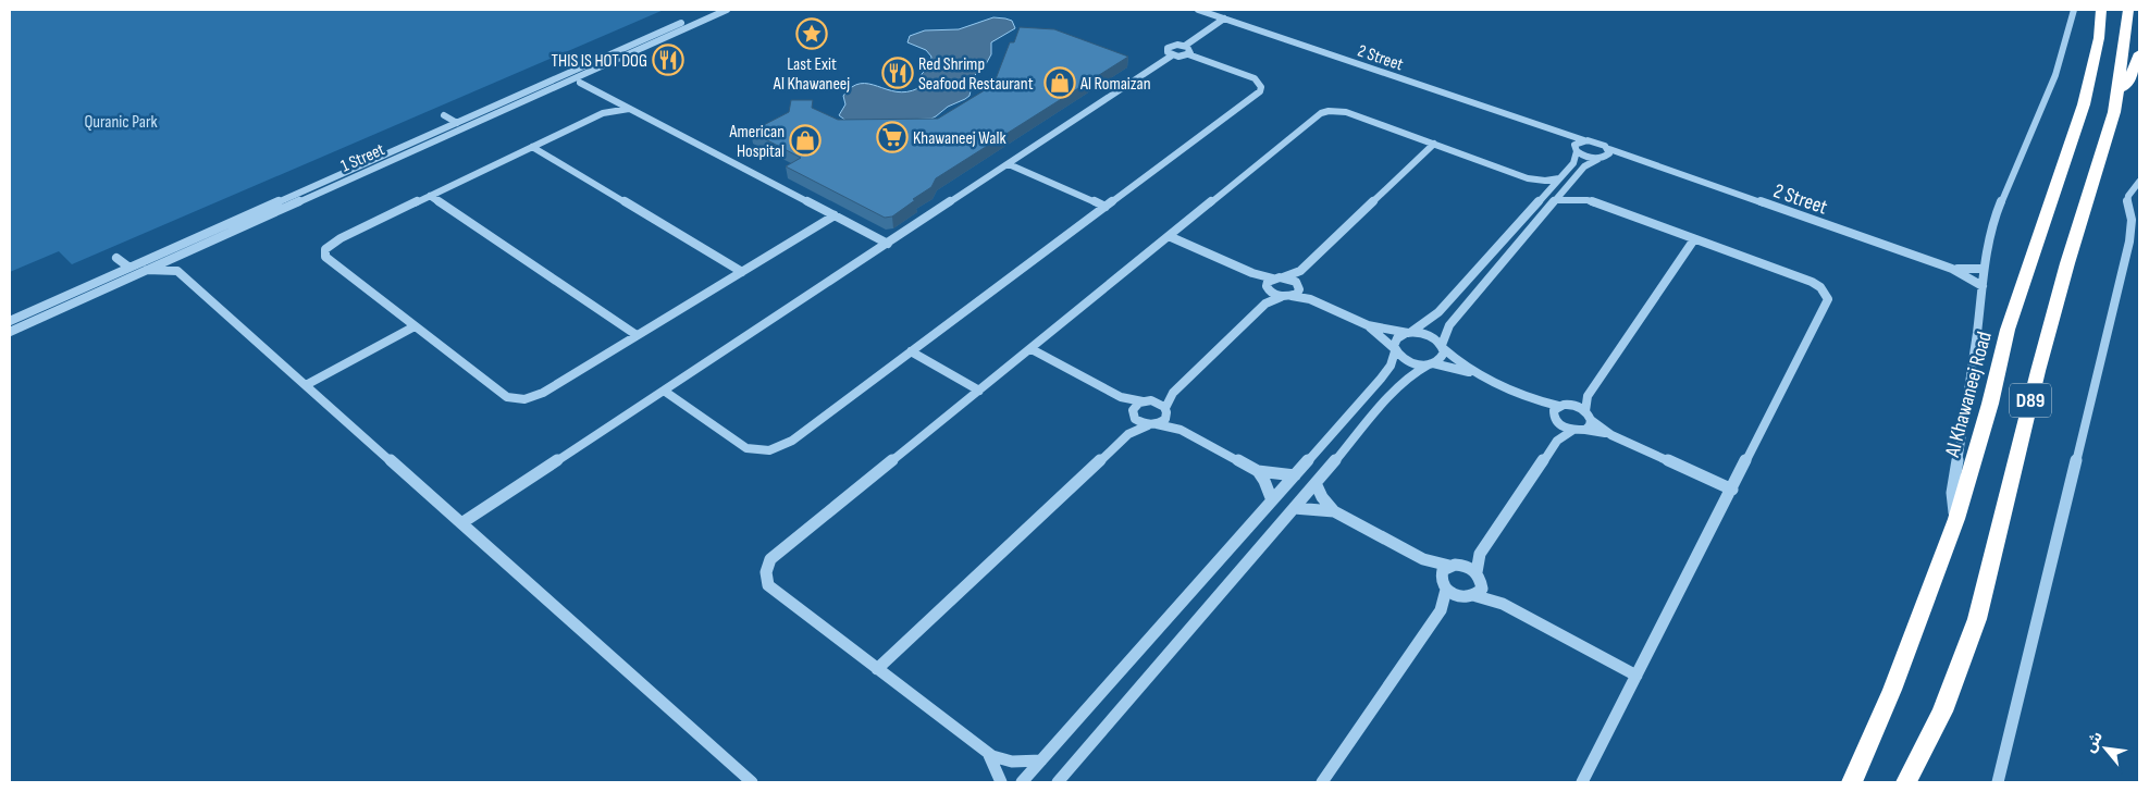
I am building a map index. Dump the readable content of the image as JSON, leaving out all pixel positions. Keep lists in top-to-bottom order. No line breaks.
{"streets":{"highway":["Al Khawaneej Road","D89"],"street":["2 Street","1 Street"]},"parks":["Quranic Park"],"places":{"place":["Last Exit Al Khawaneej"],"restaurant":["THIS IS HOT DOG","Red Shrimp Seafood Restaurant"],"shop":["Al Romaizan","American Hospital"],"supermarket":["Khawaneej Walk"]},"north":"top left"}
